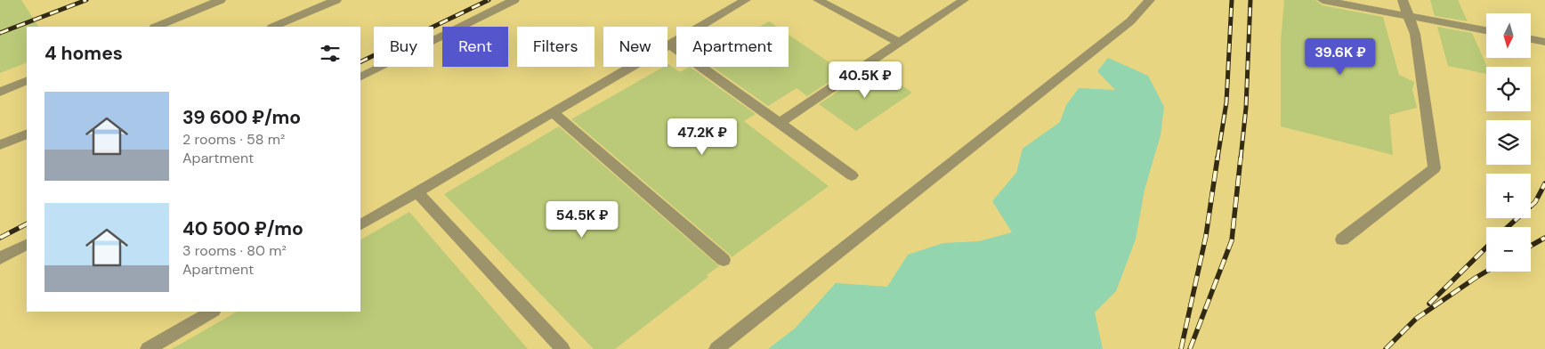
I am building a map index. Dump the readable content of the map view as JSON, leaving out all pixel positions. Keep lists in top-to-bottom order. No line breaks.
{"north":"bottom","page":{"map_buttons":["+","−"],"chip":["Buy","Rent","Filters","New","Apartment"],"heading":"4 homes","price":["39.6K ₽","40.5K ₽","47.2K ₽","54.5K ₽"],"list":[{"name":"39 600 ₽/mo","note":"2 rooms · 58 m² · Apartment"},{"name":"40 500 ₽/mo","note":"3 rooms · 80 m² · Apartment"}]}}
